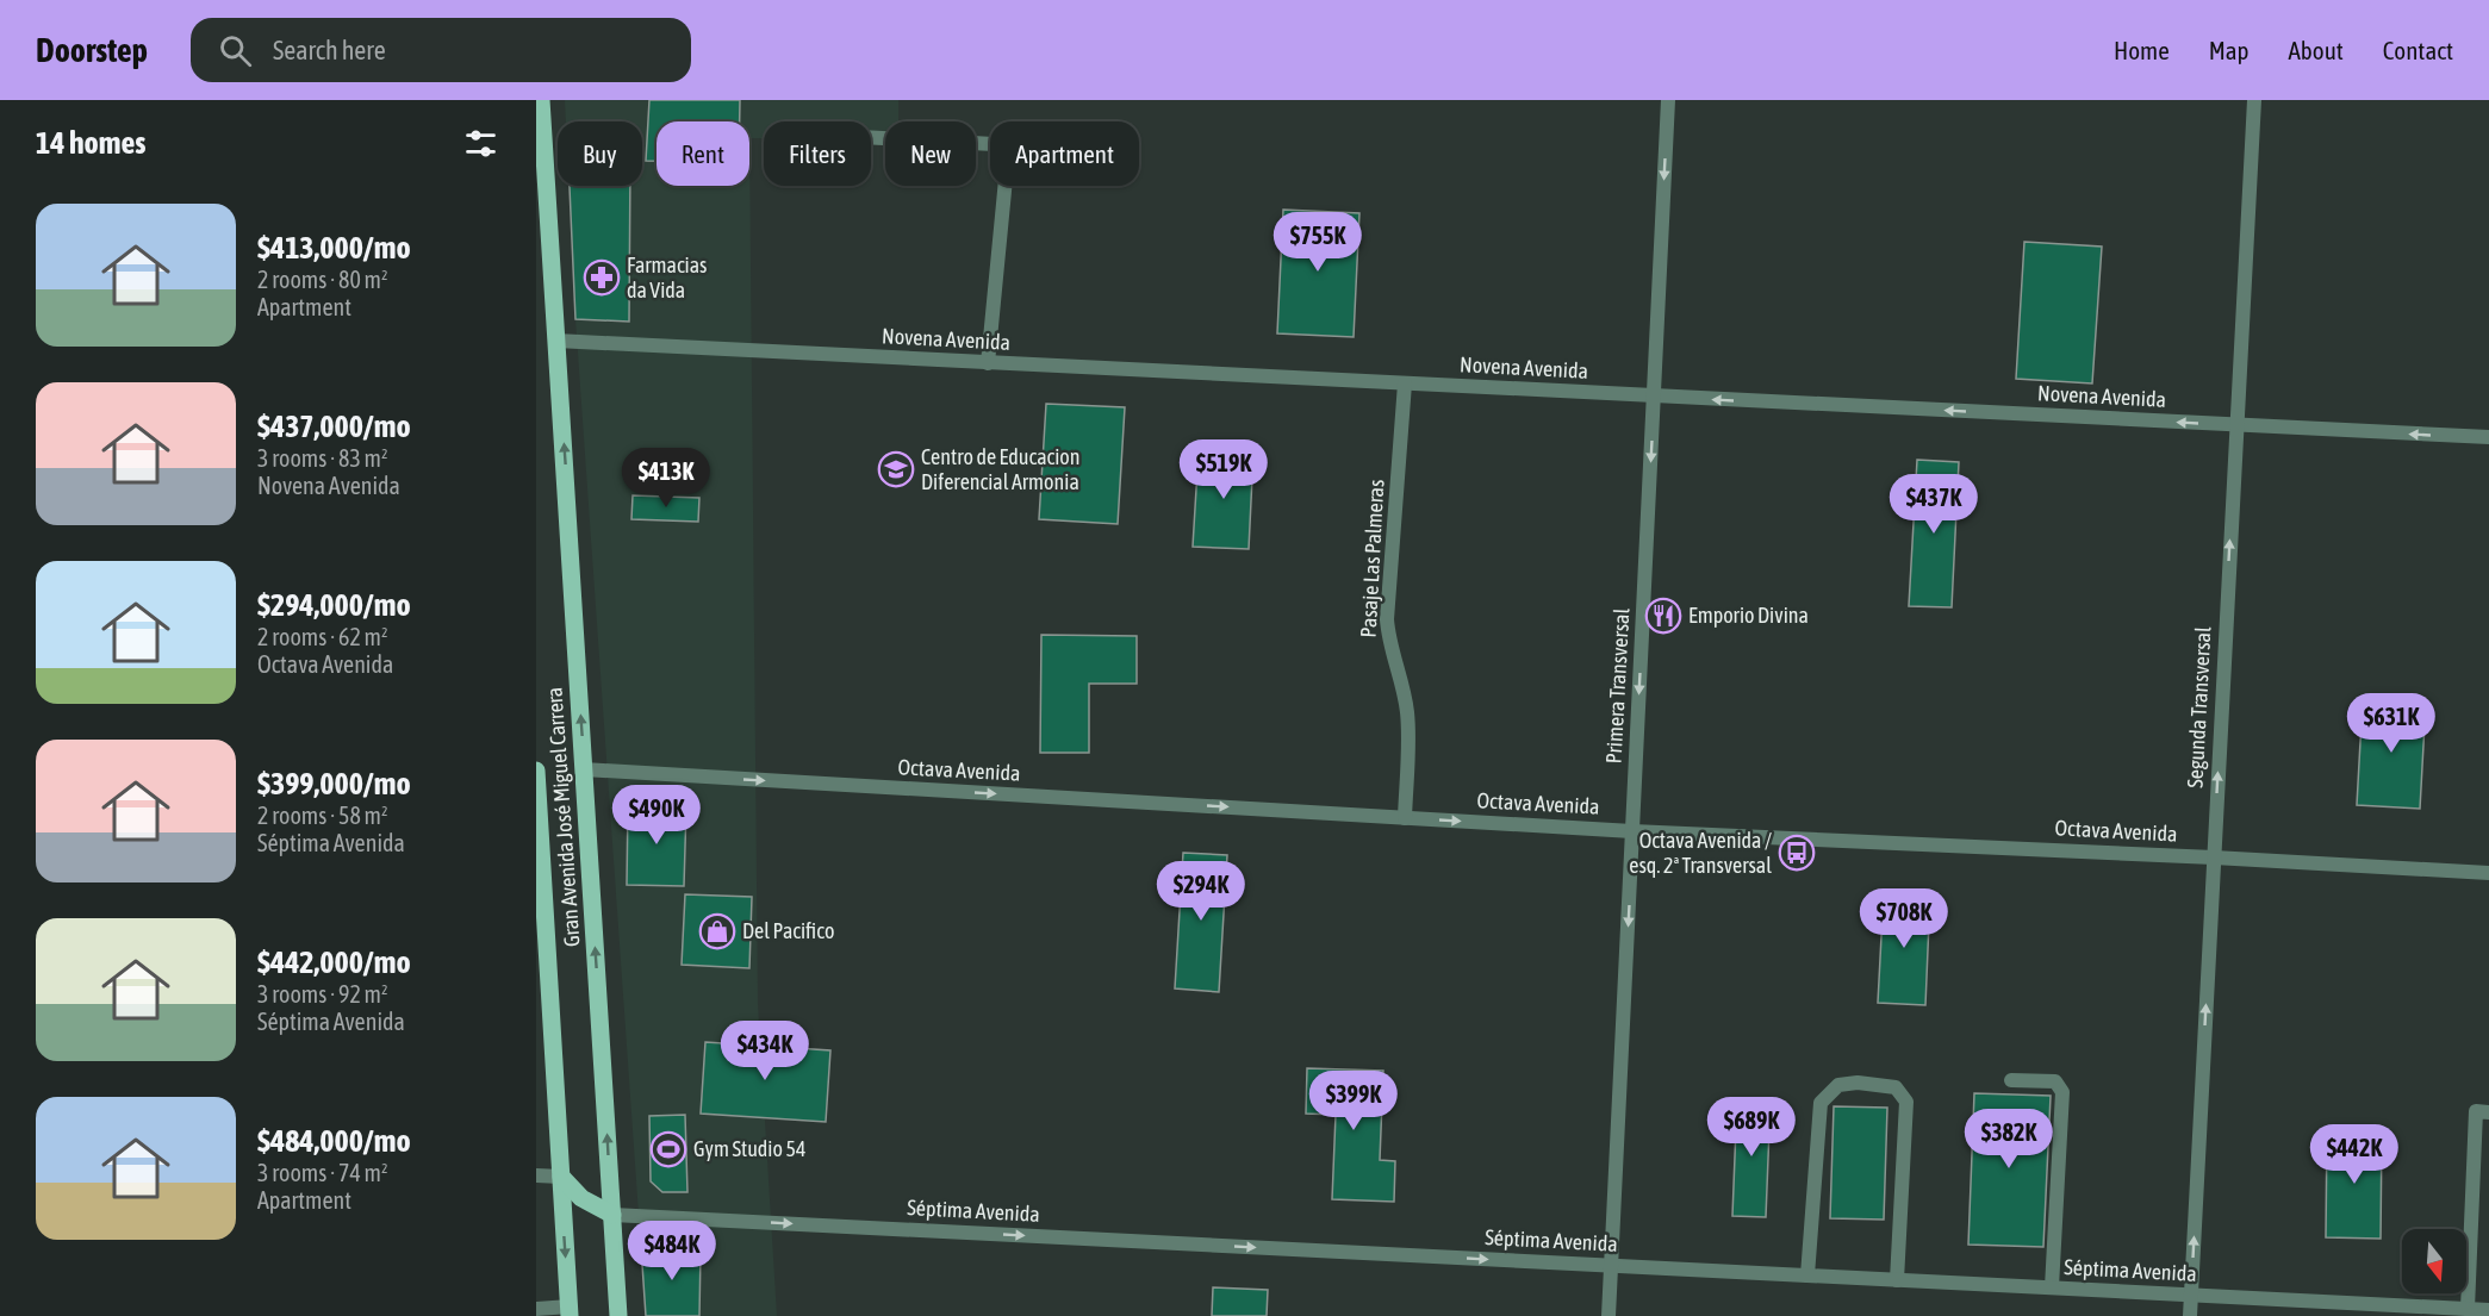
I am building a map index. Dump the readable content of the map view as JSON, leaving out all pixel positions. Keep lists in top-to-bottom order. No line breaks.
{"streets":{"main road":["Gran Avenida José Miguel Carrera"],"street":["Novena Avenida","Pasaje Las Palmeras","Primera Transversal","Segunda Transversal","Octava Avenida","Séptima Avenida"]},"crossings":[["Novena Avenida","Pasaje Las Palmeras"],["Novena Avenida","Primera Transversal"],["Novena Avenida","Segunda Transversal"],["Novena Avenida","Gran Avenida José Miguel Carrera"],["Pasaje Las Palmeras","Octava Avenida"],["Primera Transversal","Octava Avenida"],["Primera Transversal","Séptima Avenida"],["Segunda Transversal","Octava Avenida"],["Segunda Transversal","Séptima Avenida"],["Octava Avenida","Gran Avenida José Miguel Carrera"],["Gran Avenida José Miguel Carrera","Séptima Avenida"]],"one_way":["Novena Avenida","Primera Transversal","Segunda Transversal","Octava Avenida","Séptima Avenida"],"places":{"pharmacy":["Farmacias da Vida"],"school or university":["Centro de Educacion Diferencial Armonia"],"restaurant":["Emporio Divina"],"bus stop":["Octava Avenida / esq. 2ª Transversal"],"shop":["Del Pacifico"],"sports":["Gym Studio 54"]},"north":"bottom","page":{"header":"Doorstep","search":"Search here","nav":["Home","Map","About","Contact"],"heading":"14 homes","chip":["Buy","Rent","Filters","New","Apartment"],"list":[{"name":"$413,000/mo","note":"2 rooms · 80 m² · Apartment"},{"name":"$437,000/mo","note":"3 rooms · 83 m² · Novena Avenida"},{"name":"$294,000/mo","note":"2 rooms · 62 m² · Octava Avenida"},{"name":"$399,000/mo","note":"2 rooms · 58 m² · Séptima Avenida"},{"name":"$442,000/mo","note":"3 rooms · 92 m² · Séptima Avenida"},{"name":"$484,000/mo","note":"3 rooms · 74 m² · Apartment"}],"price":["$755K","$519K","$413K","$437K","$631K","$490K","$294K","$708K","$434K","$399K","$689K","$382K","$442K","$484K"]}}
